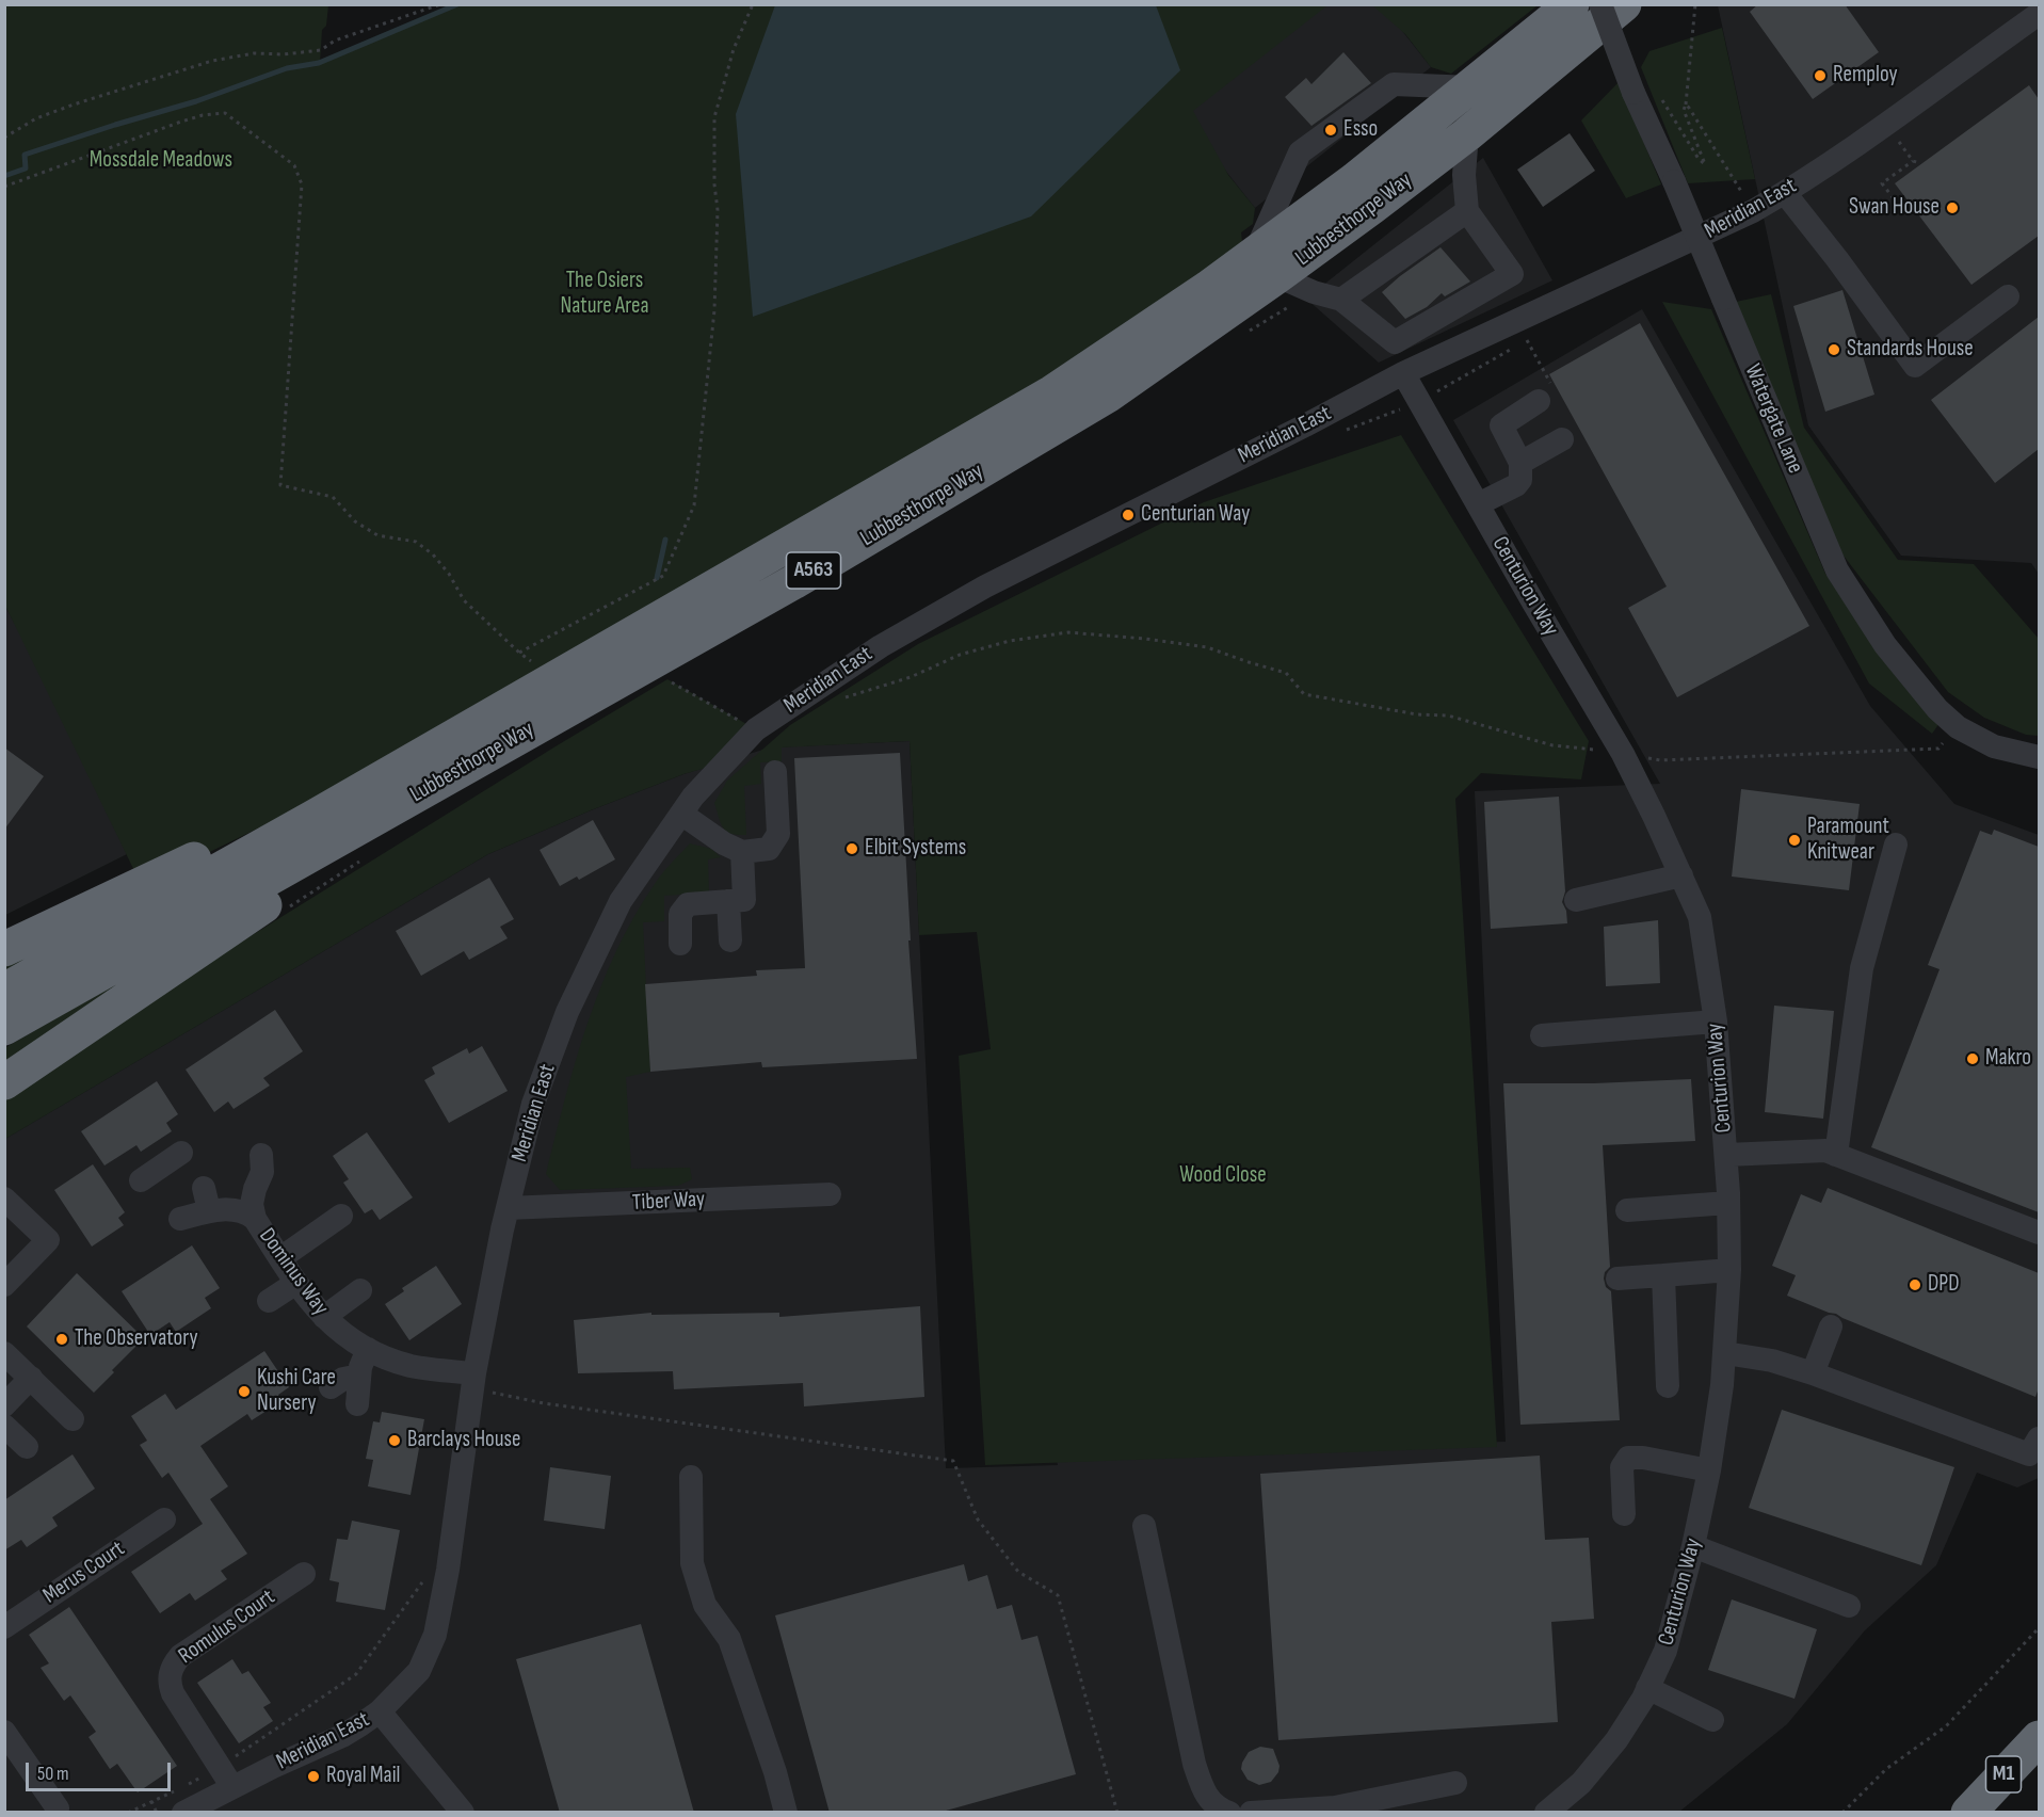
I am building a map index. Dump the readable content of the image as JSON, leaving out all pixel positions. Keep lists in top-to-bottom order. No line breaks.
{"streets":{"highway":["Lubbesthorpe Way","A563","M1"],"street":["Meridian East","Watergate Lane","Centurion Way","Tiber Way","Dominus Way","Merus Court","Romulus Court"]},"crossings":[["Meridian East","Centurion Way"],["Meridian East","Tiber Way"],["Meridian East","Dominus Way"],["Meridian East","Romulus Court"]],"parks":["Mossdale Meadows","The Osiers Nature Area","Wood Close"],"places":["Remploy","Esso","Swan House","Standards House","Centurian Way","Paramount Knitwear","Elbit Systems","Makro","DPD","The Observatory","Kushi Care Nursery","Barclays House","Royal Mail"],"scale_bar":"50 m"}
